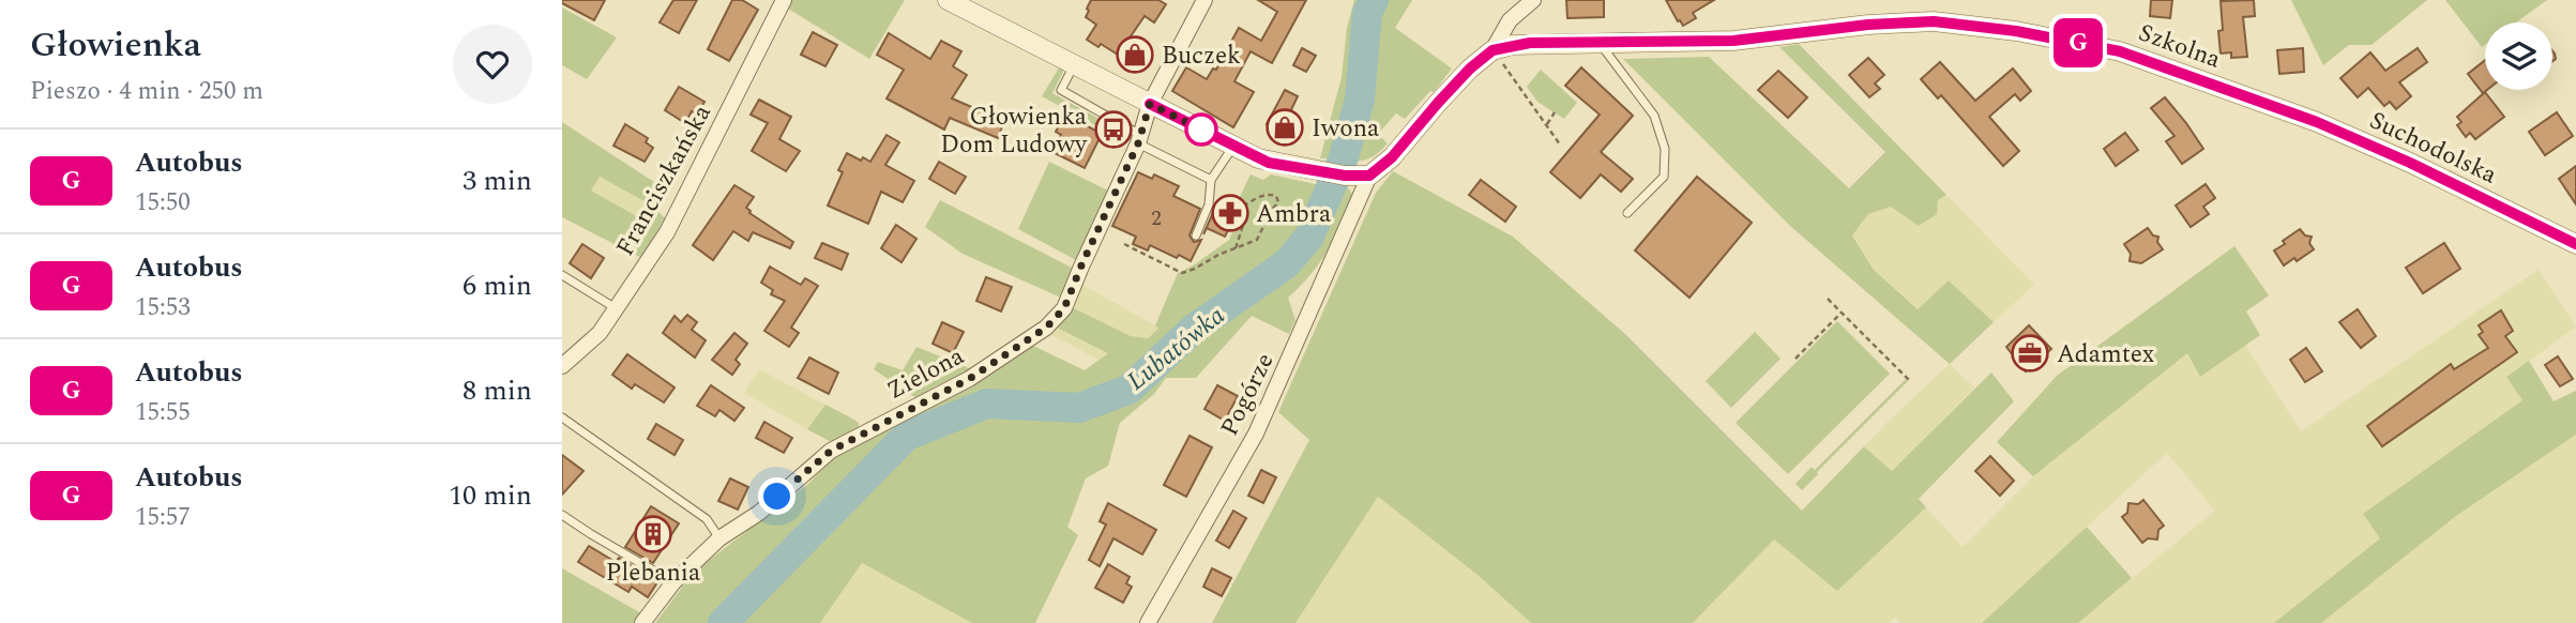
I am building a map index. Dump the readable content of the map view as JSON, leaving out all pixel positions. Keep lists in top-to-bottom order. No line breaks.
{"streets":{"street":["Szkolna","Suchodolska","Franciszkańska","Zielona","Pogórze"]},"crossings":[["Szkolna","Suchodolska"]],"water":["Lubatówka"],"places":{"shop":["Buczek","Iwona"],"bus stop":["Głowienka Dom Ludowy"],"pharmacy":["Ambra"],"office":["Adamtex"],"building":["Plebania"]},"lines":["bus line G"],"house_numbers":["2"],"page":{"heading":["Głowienka","Pieszo · 4 min · 250 m"],"on_map":"G","list":[{"mark":"G","name":"Autobus","note":"15:50","value":"3 min"},{"mark":"G","name":"Autobus","note":"15:53","value":"6 min"},{"mark":"G","name":"Autobus","note":"15:55","value":"8 min"},{"mark":"G","name":"Autobus","note":"15:57","value":"10 min"}]}}
